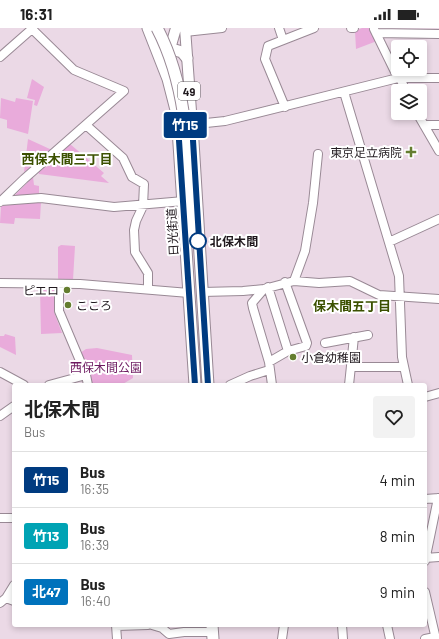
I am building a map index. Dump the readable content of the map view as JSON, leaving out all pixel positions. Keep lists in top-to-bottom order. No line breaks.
{"streets":{"highway":["日光街道"],"main road":["49"]},"districts":["西保木間三丁目","保木間五丁目"],"parks":["西保木間公園"],"places":{"health":["東京足立病院"],"other":["北保木間","ピエロ","こころ","小倉幼稚園"]},"lines":["bus line 竹15"],"page":{"status":"16:31","on_map":"竹15","heading":["北保木間","Bus"],"list":[{"mark":"竹15","name":"Bus","note":"16:35","value":"4 min"},{"mark":"竹13","name":"Bus","note":"16:39","value":"8 min"},{"mark":"北47","name":"Bus","note":"16:40","value":"9 min"}]}}
